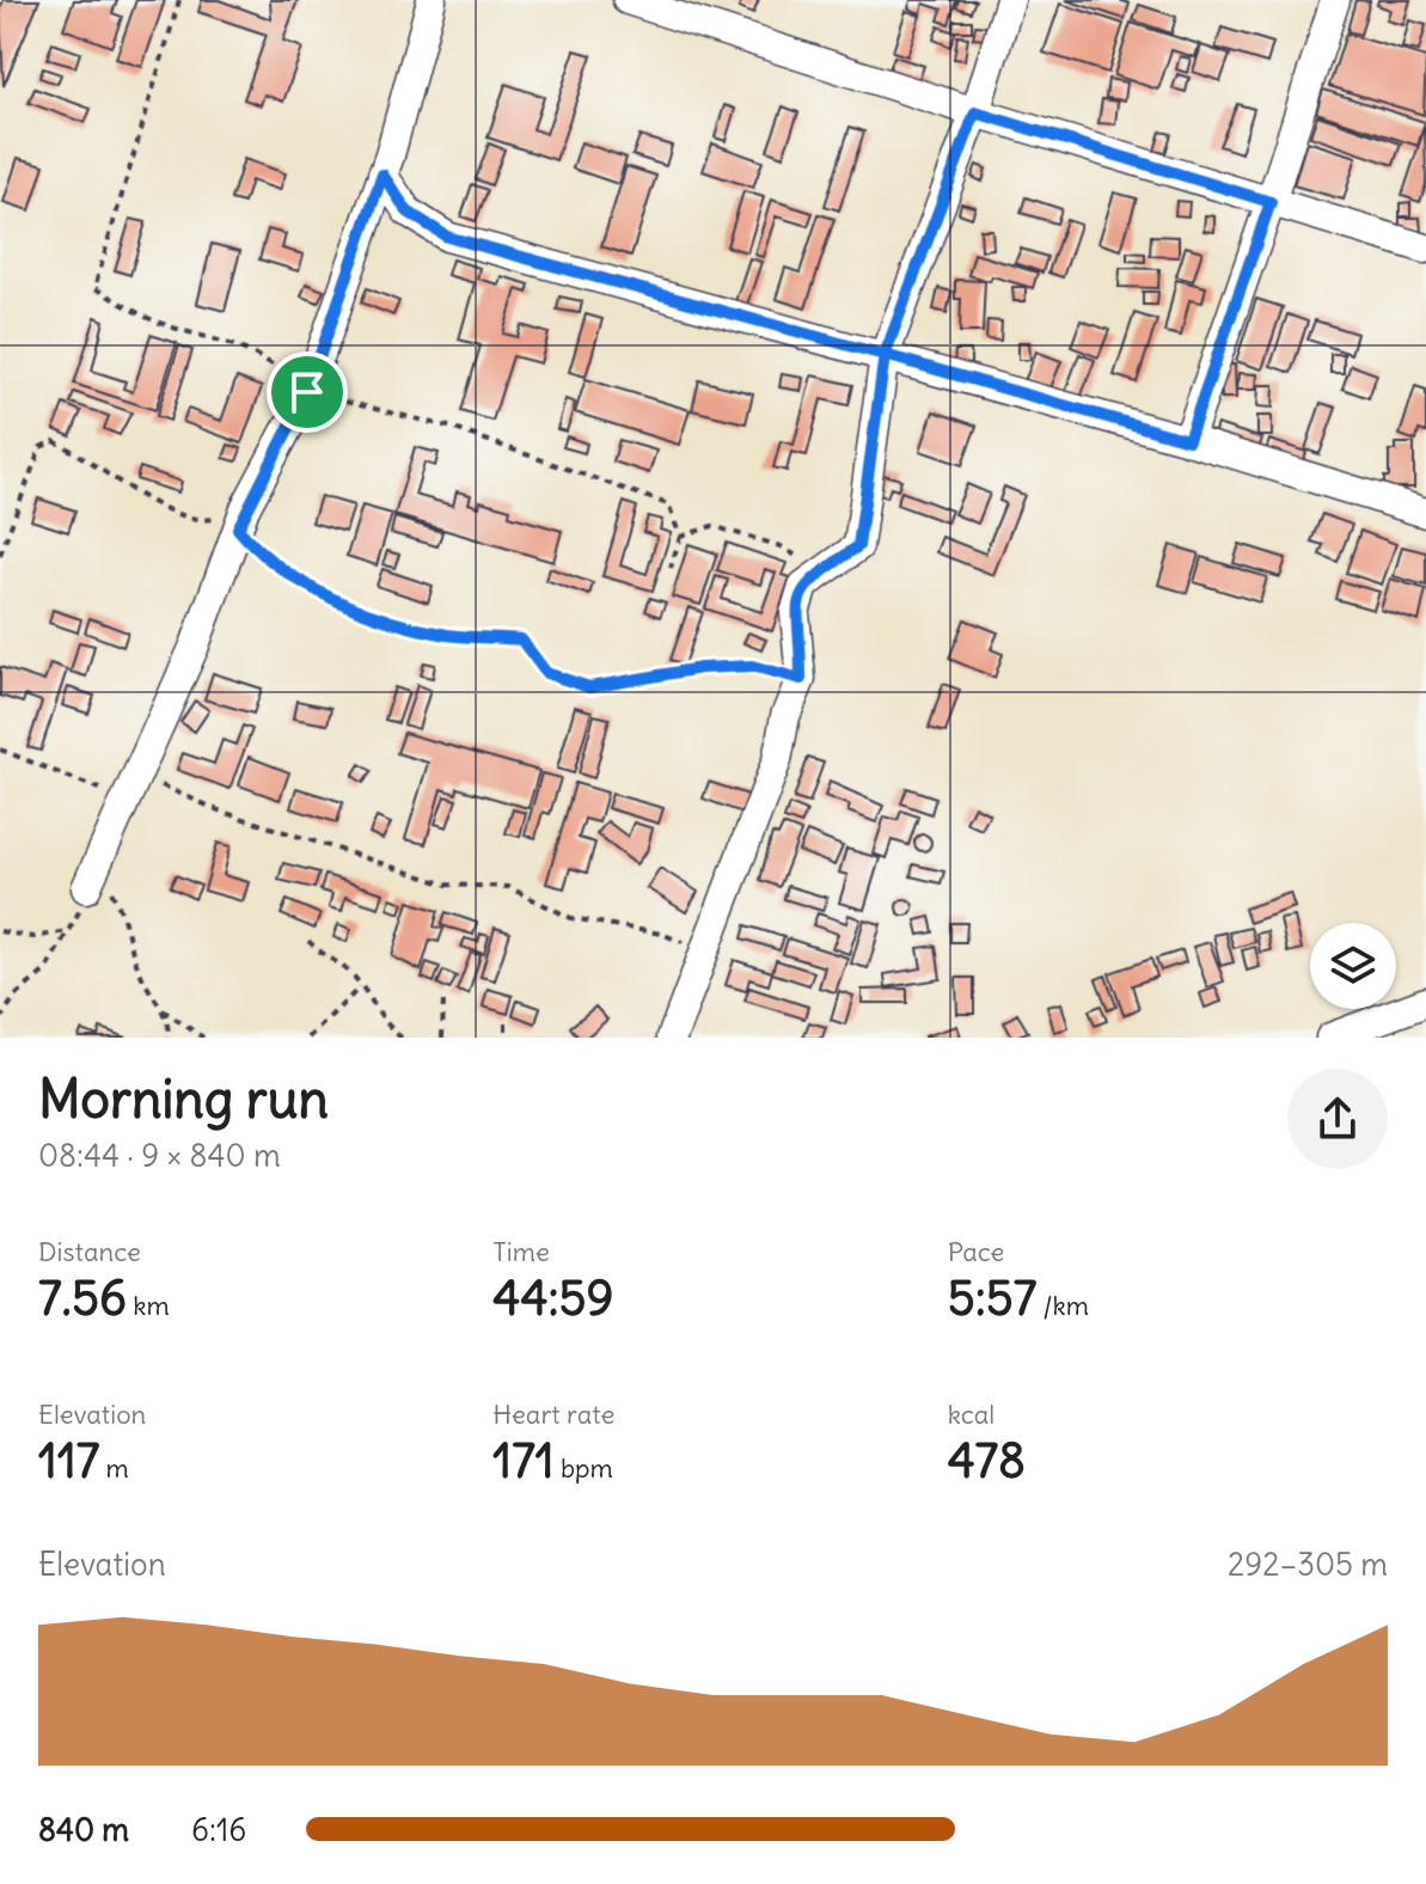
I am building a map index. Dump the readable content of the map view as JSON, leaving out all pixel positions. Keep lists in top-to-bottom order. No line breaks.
{"page":{"heading":["Morning run","08:44 · 9 × 840 m"],"stats":[["Distance","7.56 km"],["Time","44:59"],["Pace","5:57 /km"],["Elevation","117 m"],["Heart rate","171 bpm"],["kcal","478"]],"chart":["Elevation","292–305 m"],"list":[{"name":"840 m","note":"6:16"}]}}
